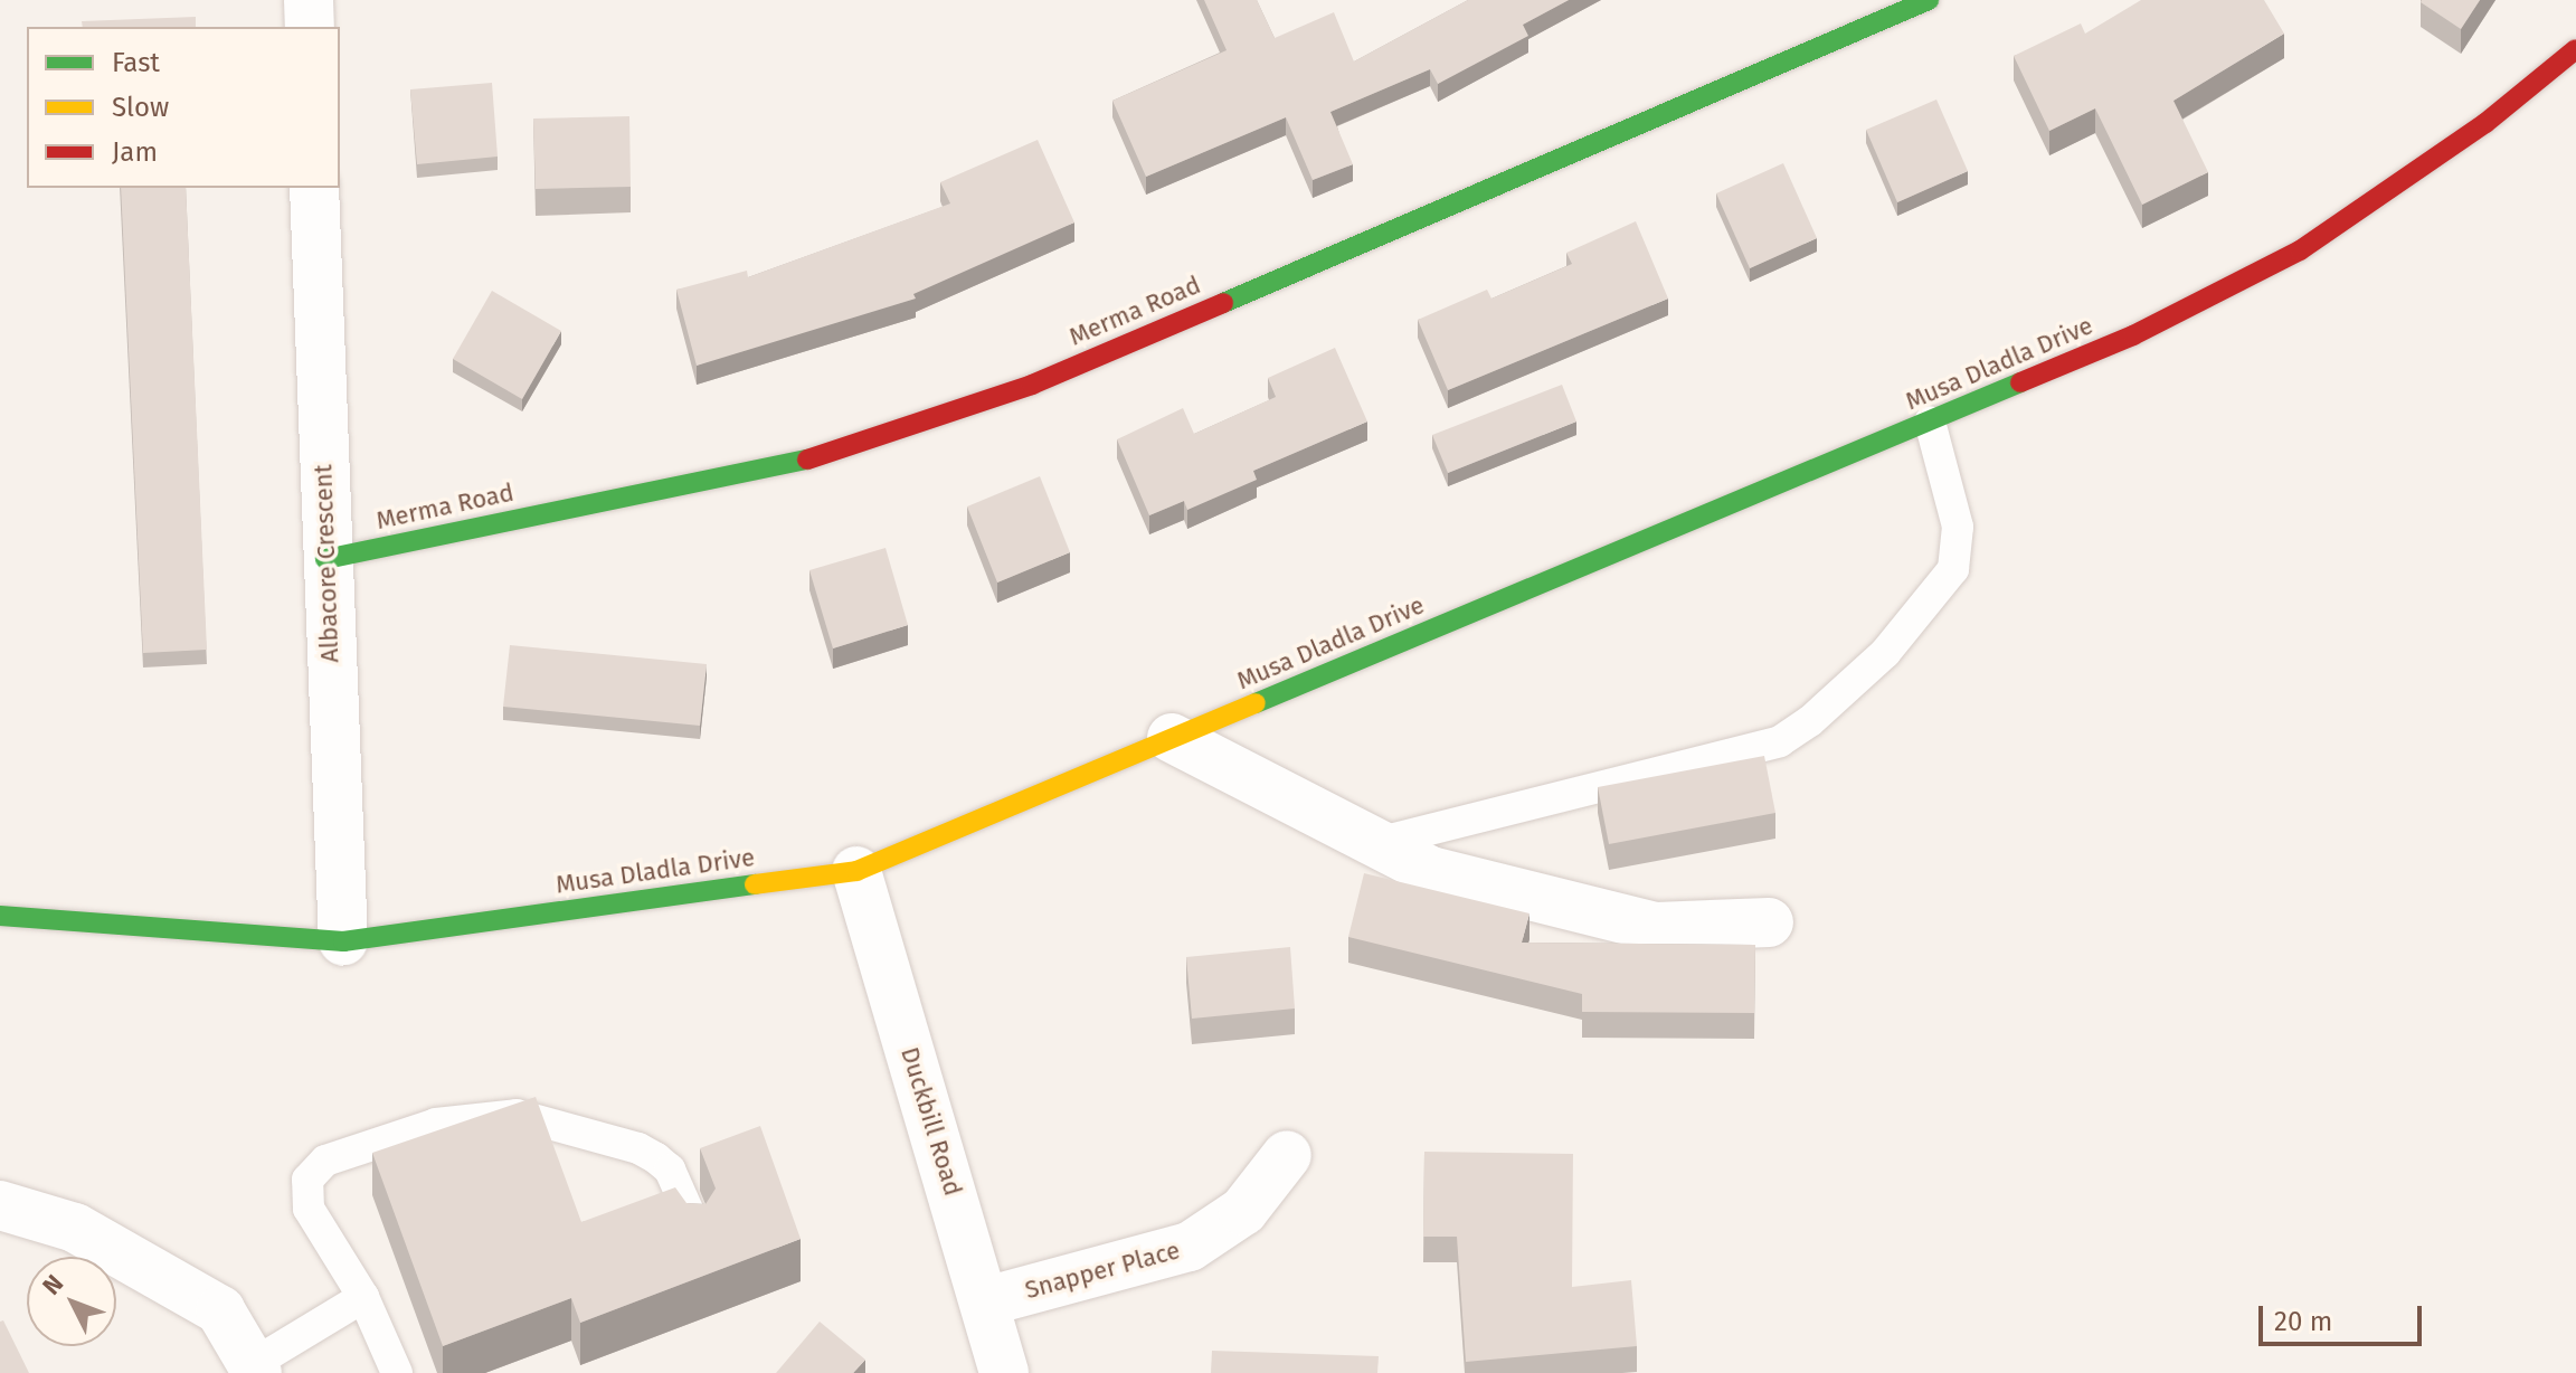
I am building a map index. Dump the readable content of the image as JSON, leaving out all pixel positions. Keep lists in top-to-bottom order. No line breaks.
{"streets":{"street":["Merma Road","Musa Dladla Drive","Albacore Crescent","Duckbill Road","Snapper Place"]},"crossings":[["Merma Road","Albacore Crescent"],["Musa Dladla Drive","Albacore Crescent"],["Musa Dladla Drive","Duckbill Road"],["Duckbill Road","Snapper Place"]],"legend":["Fast","Slow","Jam"],"scale_bar":"20 m","north":"top left"}
